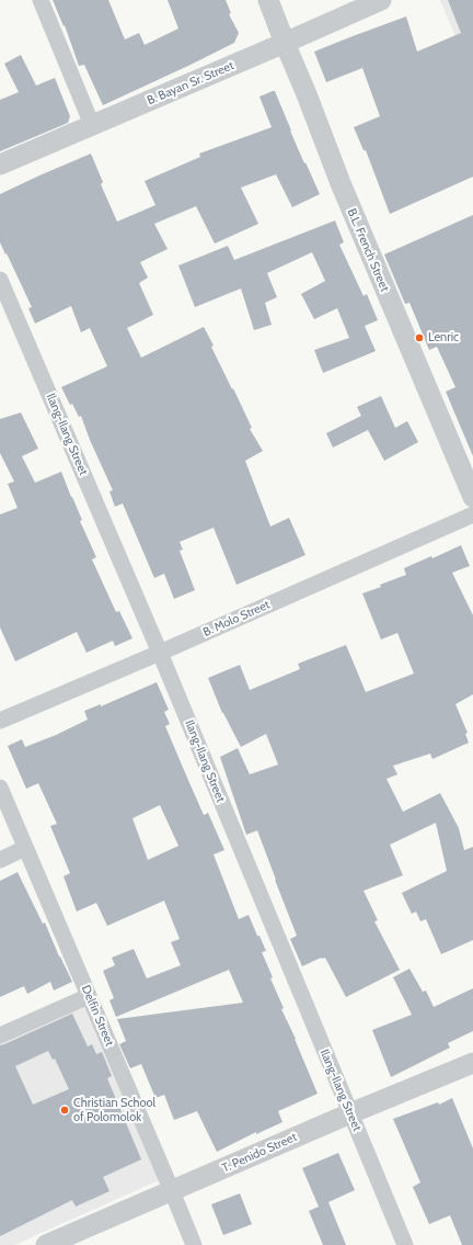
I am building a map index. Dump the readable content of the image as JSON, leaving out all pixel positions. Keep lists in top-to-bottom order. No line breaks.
{"streets":{"street":["B. Bayan Sr. Street","B.L. French Street","Ilang-Ilang Street","B. Molo Street","Delfin Street","T. Penido Street"]},"crossings":[["B. Bayan Sr. Street","B.L. French Street"],["Ilang-Ilang Street","B. Molo Street"],["Ilang-Ilang Street","T. Penido Street"],["Delfin Street","T. Penido Street"]],"places":["Lenric","Christian School of Polomolok"]}
